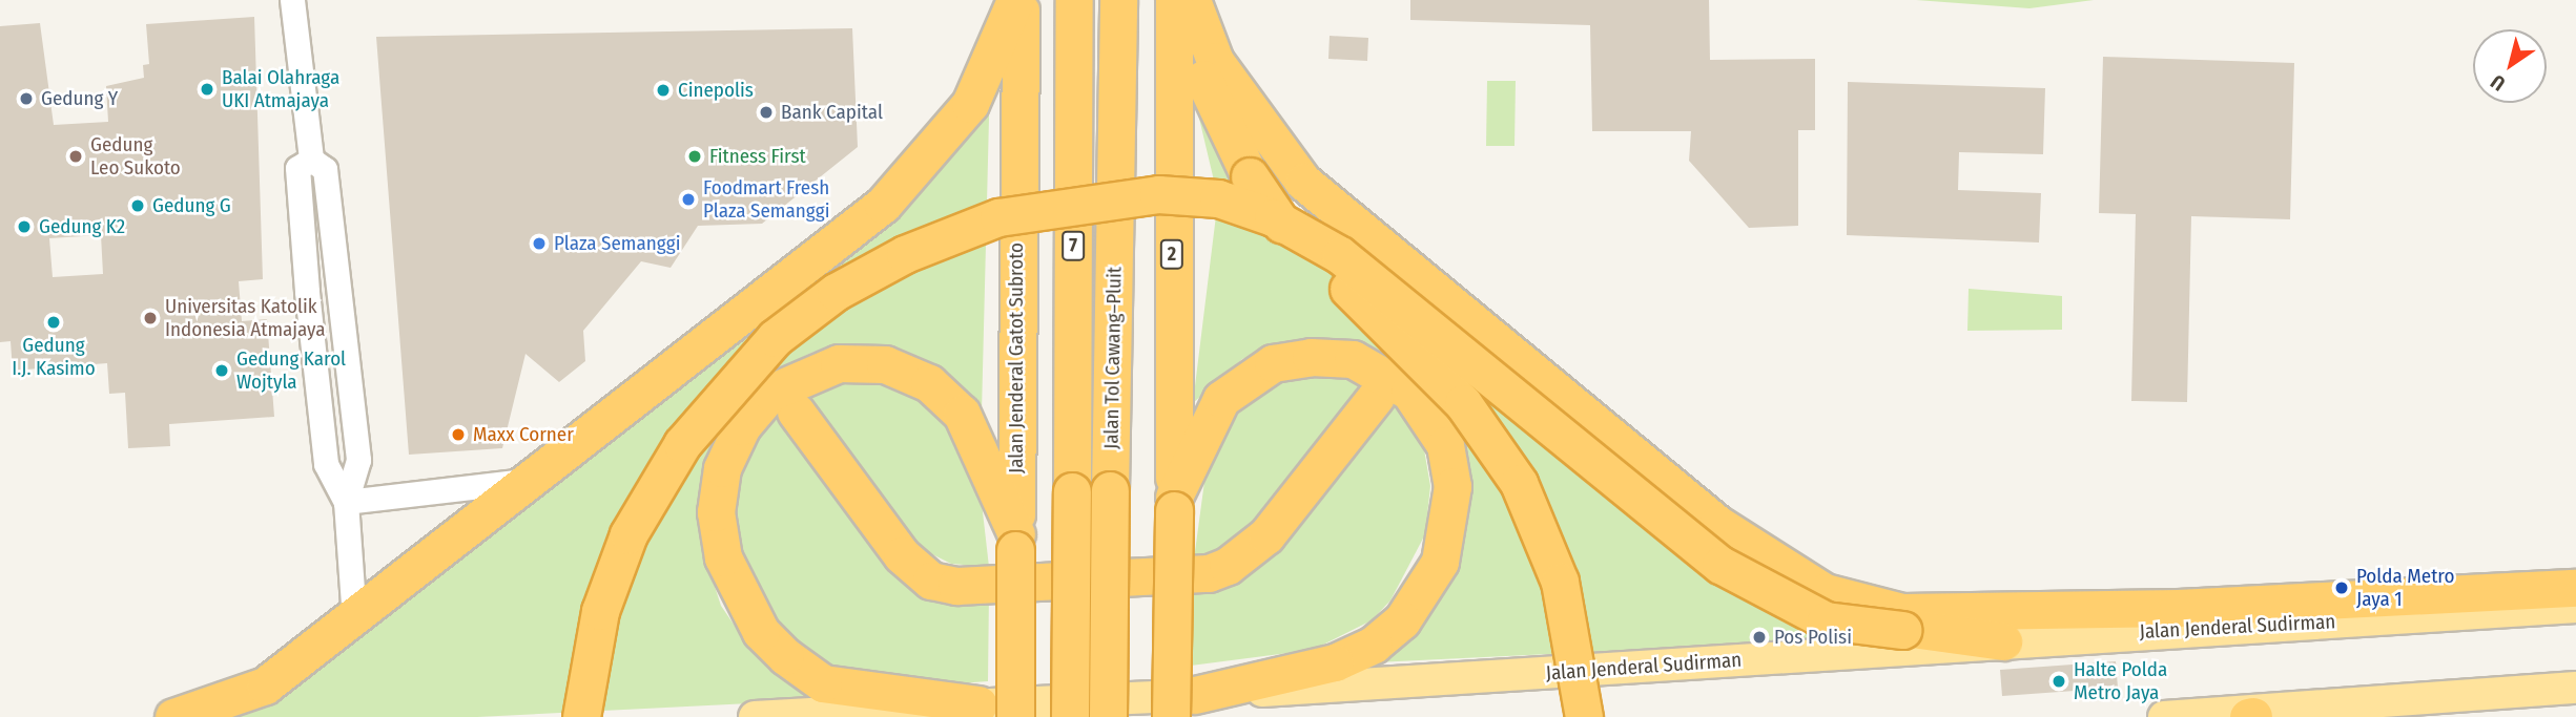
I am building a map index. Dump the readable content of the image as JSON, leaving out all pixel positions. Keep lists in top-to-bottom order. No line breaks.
{"streets":{"highway":["7","2","Jalan Jenderal Gatot Subroto","Jalan Tol Cawang–Pluit"],"main road":["Jalan Jenderal Sudirman"]},"crossings":[["2","Jalan Jenderal Sudirman"]],"places":["Balai Olahraga UKI Atmajaya","Cinepolis","Gedung Y","Bank Capital","Gedung Leo Sukoto","Fitness First","Foodmart Fresh Plaza Semanggi","Gedung G","Gedung K2","Plaza Semanggi","Universitas Katolik Indonesia Atmajaya","Gedung I.J. Kasimo","Gedung Karol Wojtyla","Maxx Corner","Polda Metro Jaya 1","Pos Polisi","Halte Polda Metro Jaya"],"north":"bottom left"}
